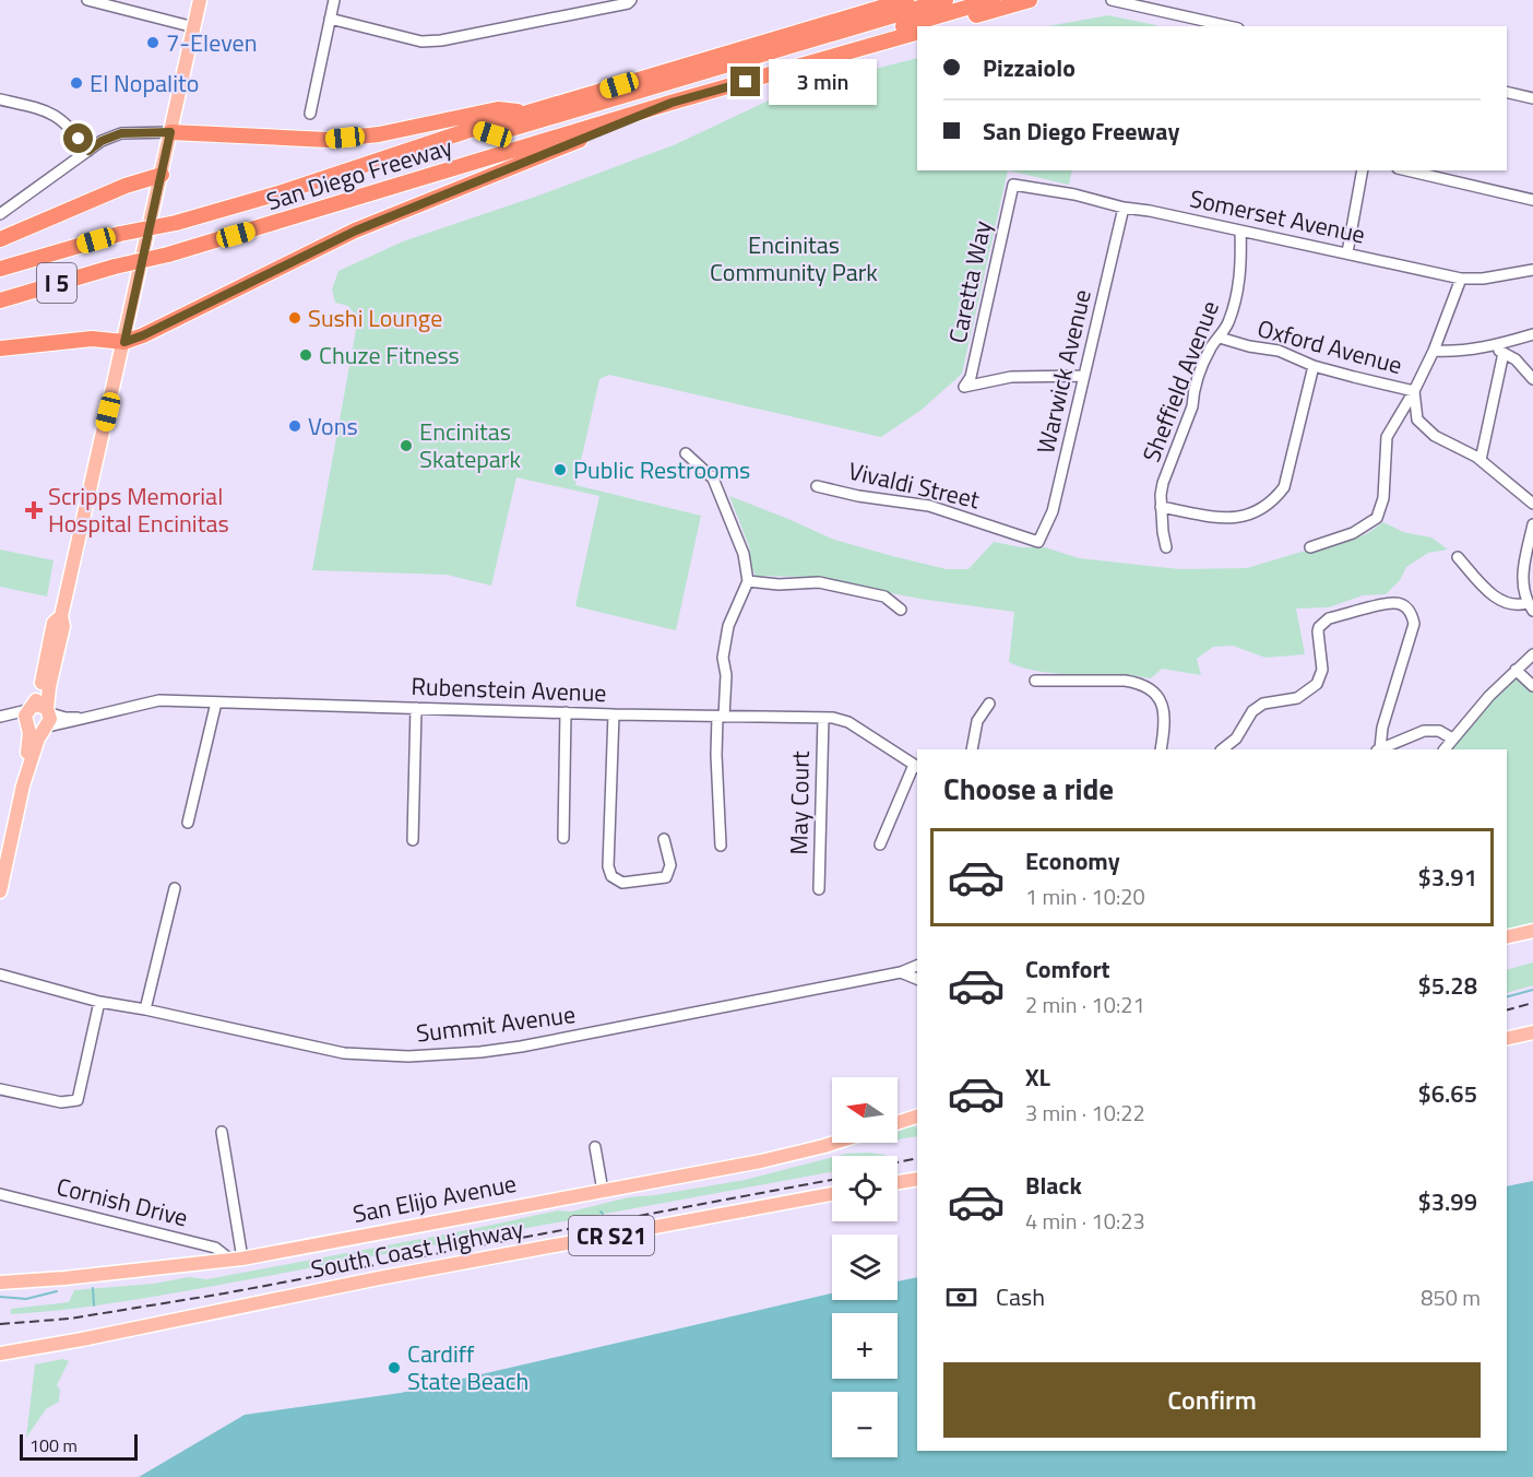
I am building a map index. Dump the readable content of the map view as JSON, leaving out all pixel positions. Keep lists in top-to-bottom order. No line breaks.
{"streets":{"highway":["San Diego Freeway","I 5"],"main road":["San Elijo Avenue","CR S21","South Coast Highway"],"street":["Somerset Avenue","Caretta Way","Oxford Avenue","Warwick Avenue","Sheffield Avenue","Vivaldi Street","Rubenstein Avenue","May Court","Summit Avenue","Cornish Drive"]},"crossings":[["Somerset Avenue","Caretta Way"],["Somerset Avenue","Warwick Avenue"],["Somerset Avenue","Sheffield Avenue"],["Caretta Way","Warwick Avenue"],["Oxford Avenue","Sheffield Avenue"],["Warwick Avenue","Vivaldi Street"],["Rubenstein Avenue","May Court"],["San Elijo Avenue","Cornish Drive"]],"parks":["Encinitas Community Park"],"places":{"other":["7-Eleven","El Nopalito","Sushi Lounge","Chuze Fitness","Vons","Encinitas Skatepark","Public Restrooms","Cardiff State Beach"],"health":["Scripps Memorial Hospital Encinitas"]},"scale_bar":"100 m","north":"left","page":{"banner":["Pizzaiolo","San Diego Freeway"],"bubble":"3 min","heading":"Choose a ride","list":[{"name":"Economy","note":"1 min · 10:20","value":"$3.91"},{"name":"Comfort","note":"2 min · 10:21","value":"$5.28"},{"name":"XL","note":"3 min · 10:22","value":"$6.65"},{"name":"Black","note":"4 min · 10:23","value":"$3.99"}],"map_buttons":["+","−"],"pay":["Cash","850 m"],"buttons":"Confirm","scale":"100 m"}}
